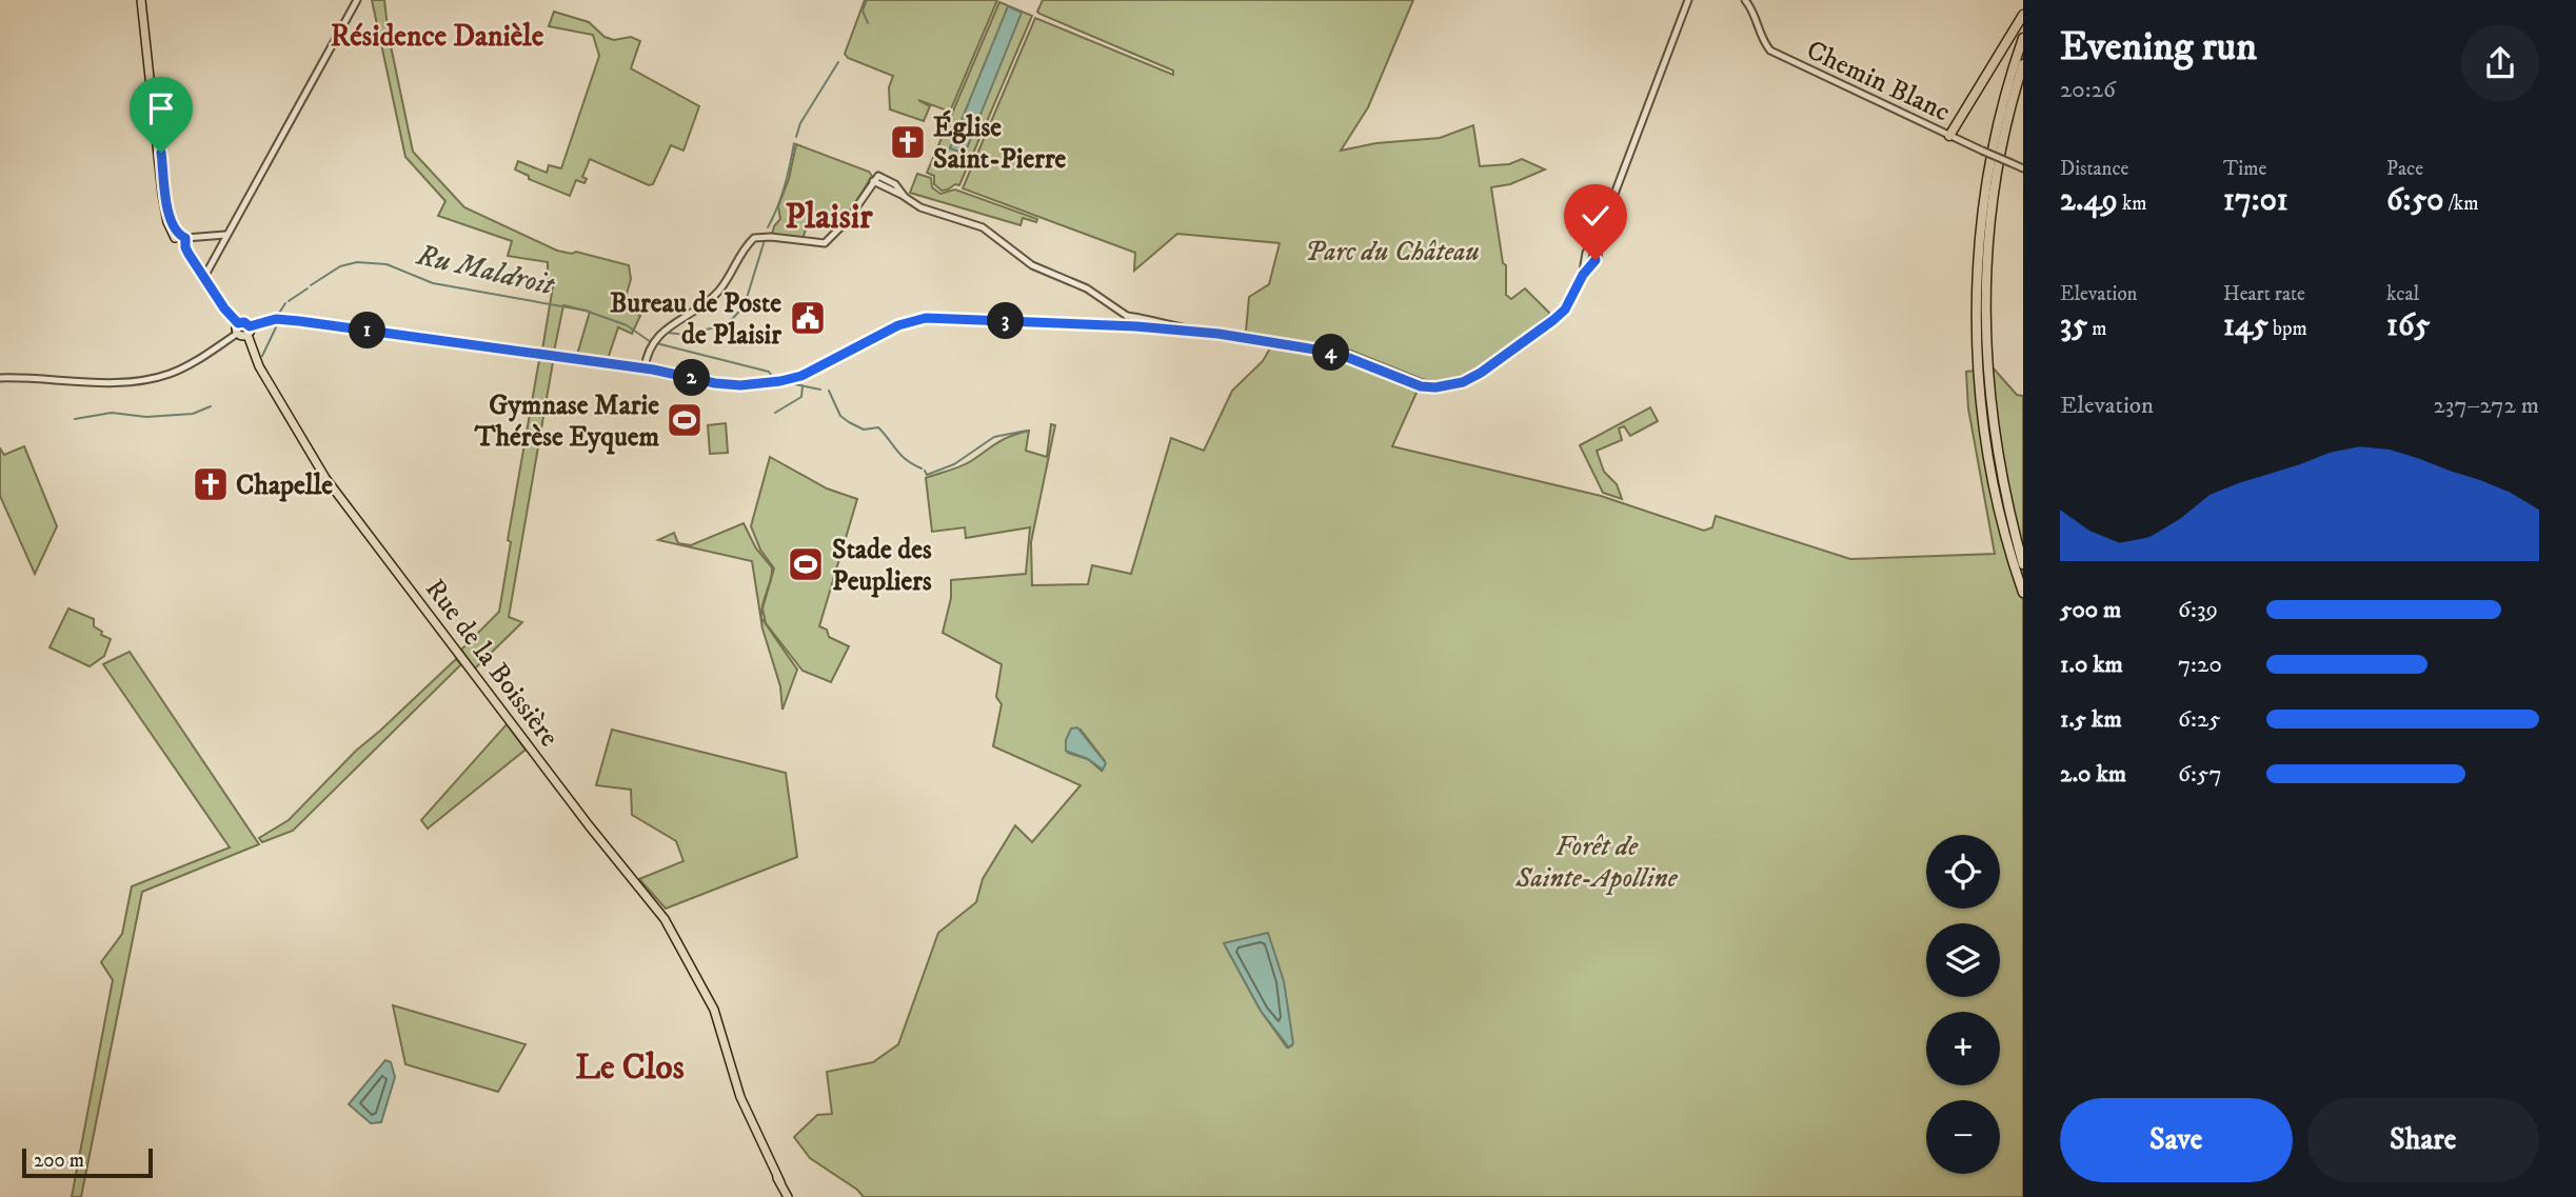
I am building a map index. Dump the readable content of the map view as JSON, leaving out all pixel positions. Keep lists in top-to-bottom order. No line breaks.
{"streets":{"main road":["Rue de la Boissière"],"street":["Chemin Blanc"]},"districts":["Résidence Danièle","Plaisir","Le Clos"],"water":["Ru Maldroit"],"parks":["Parc du Château","Forêt de Sainte-Apolline"],"places":{"church":["Église Saint-Pierre","Chapelle"],"public building":["Bureau de Poste de Plaisir"],"sports":["Gymnase Marie Thérèse Eyquem","Stade des Peupliers"]},"scale_bar":"200 m","page":{"heading":["Evening run","20:26"],"stats":[["Distance","2.49 km"],["Time","17:01"],["Pace","6:50 /km"],["Elevation","35 m"],["Heart rate","145 bpm"],["kcal","165"]],"pins":["3","1","4","2"],"chart":["Elevation","237–272 m"],"list":[{"name":"500 m","note":"6:39"},{"name":"1.0 km","note":"7:20"},{"name":"1.5 km","note":"6:25"},{"name":"2.0 km","note":"6:57"}],"map_buttons":["+","−"],"buttons":["Save","Share"],"scale":"200 m"}}
